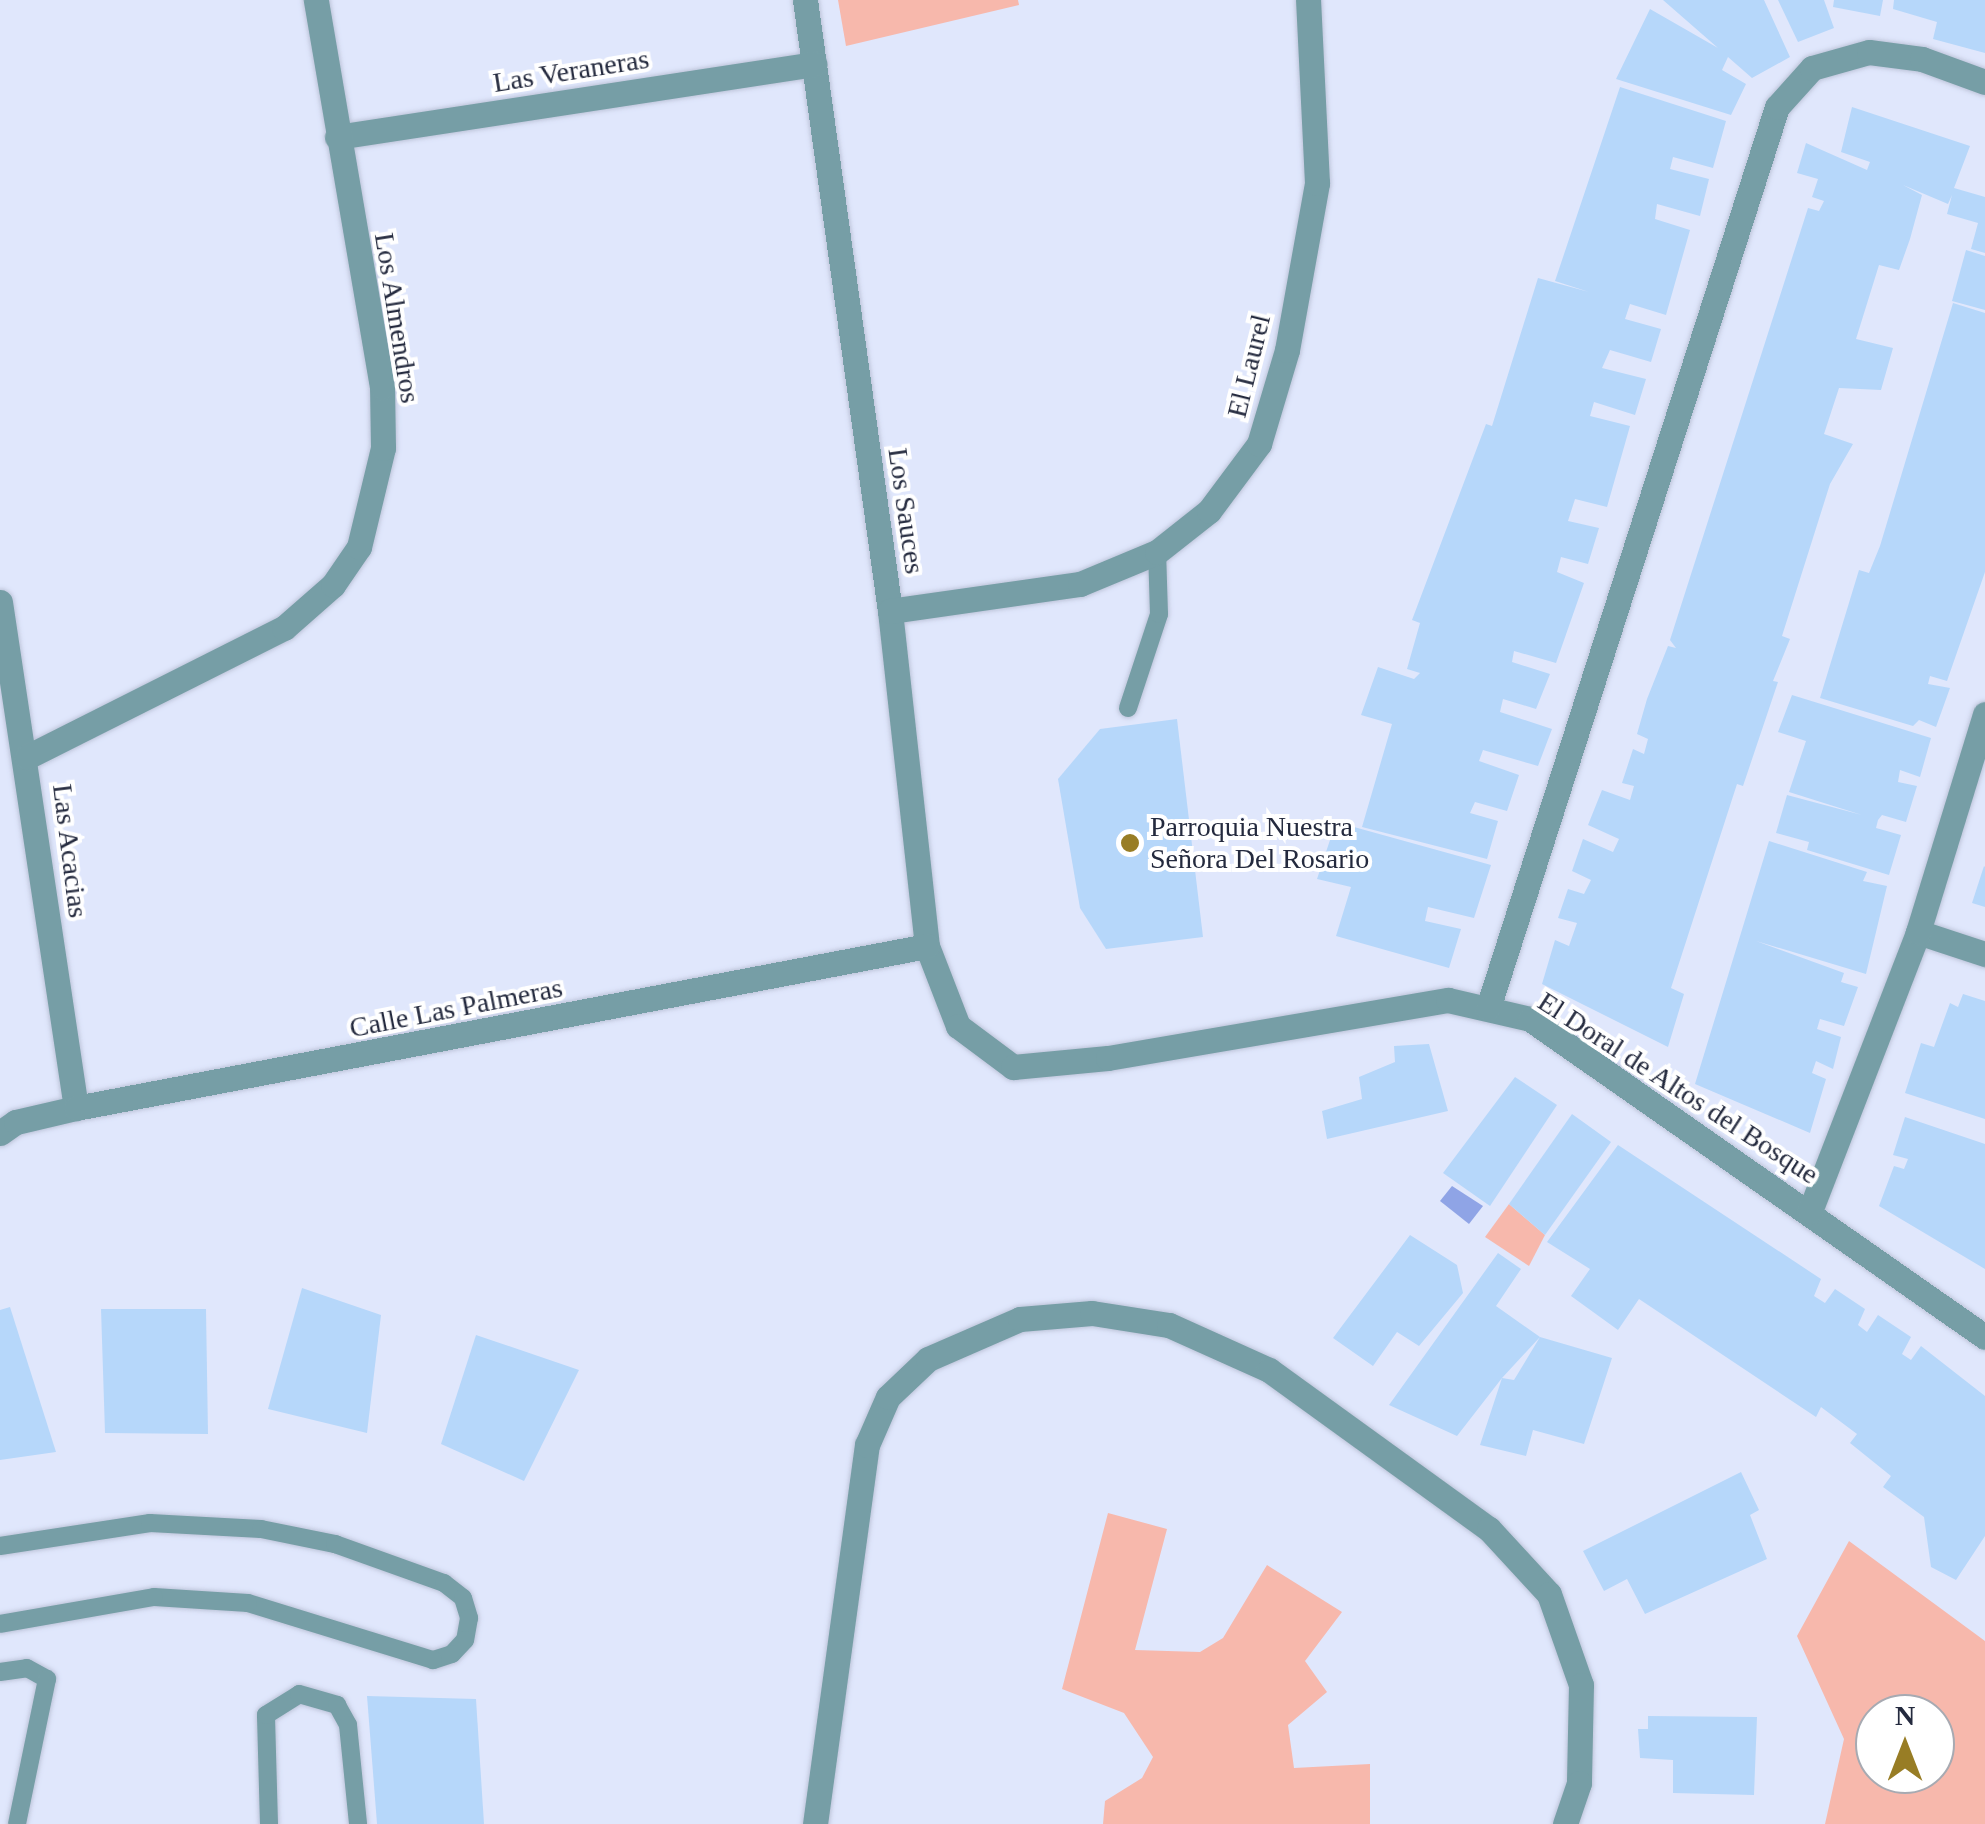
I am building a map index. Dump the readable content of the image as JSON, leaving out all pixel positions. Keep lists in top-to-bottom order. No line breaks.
{"streets":{"street":["Las Veraneras","Los Almendros","El Laurel","Los Sauces","Las Acacias","Calle Las Palmeras","El Doral de Altos del Bosque"]},"crossings":[["Las Veraneras","Los Almendros"],["Las Veraneras","Los Sauces"],["Los Almendros","Las Acacias"],["El Laurel","Los Sauces"],["Los Sauces","Calle Las Palmeras"],["Los Sauces","El Doral de Altos del Bosque"],["Las Acacias","Calle Las Palmeras"]],"places":["Parroquia Nuestra Señora Del Rosario"],"north":"top"}
